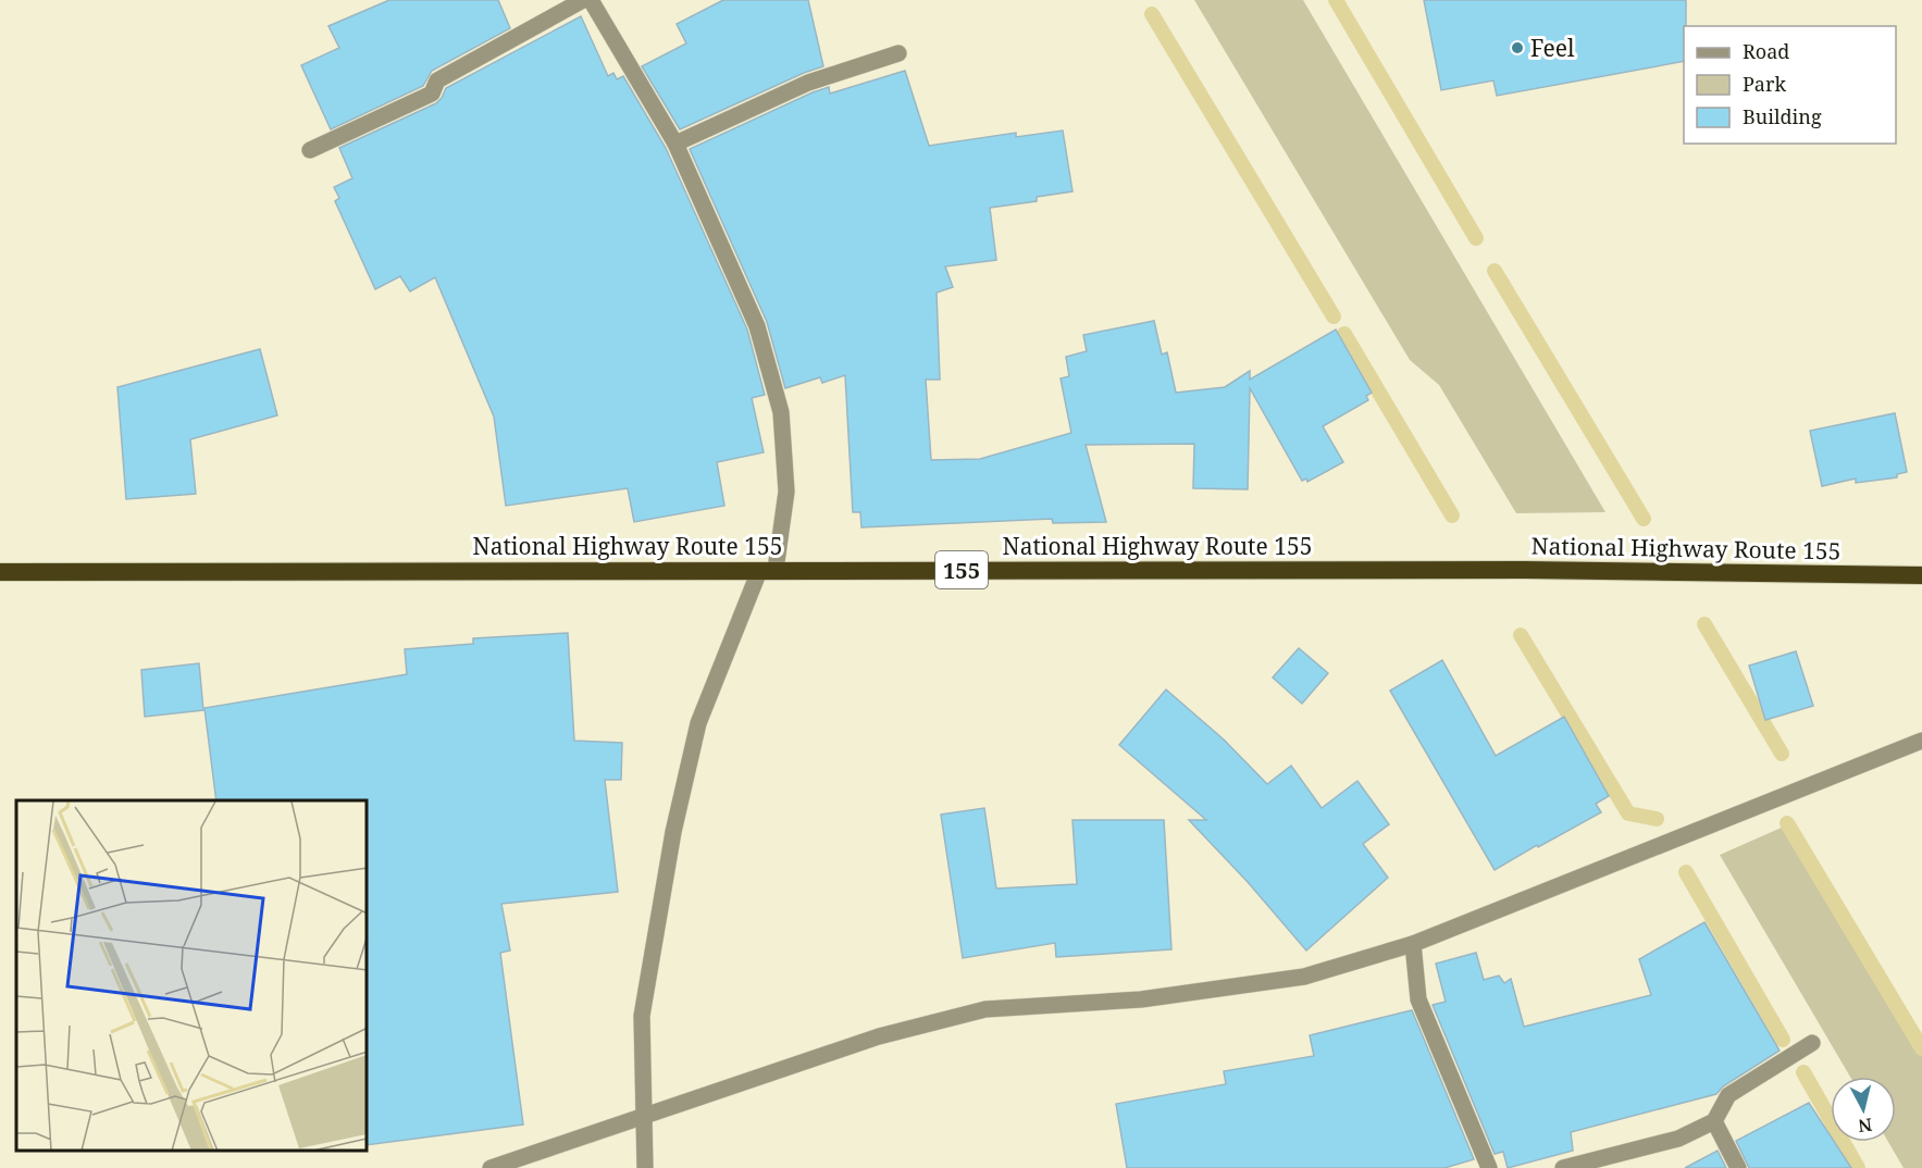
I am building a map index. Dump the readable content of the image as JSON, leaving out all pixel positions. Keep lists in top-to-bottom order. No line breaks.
{"streets":{"highway":["National Highway Route 155","155"]},"places":["Feel"],"legend":["Road","Park","Building"],"north":"bottom"}
